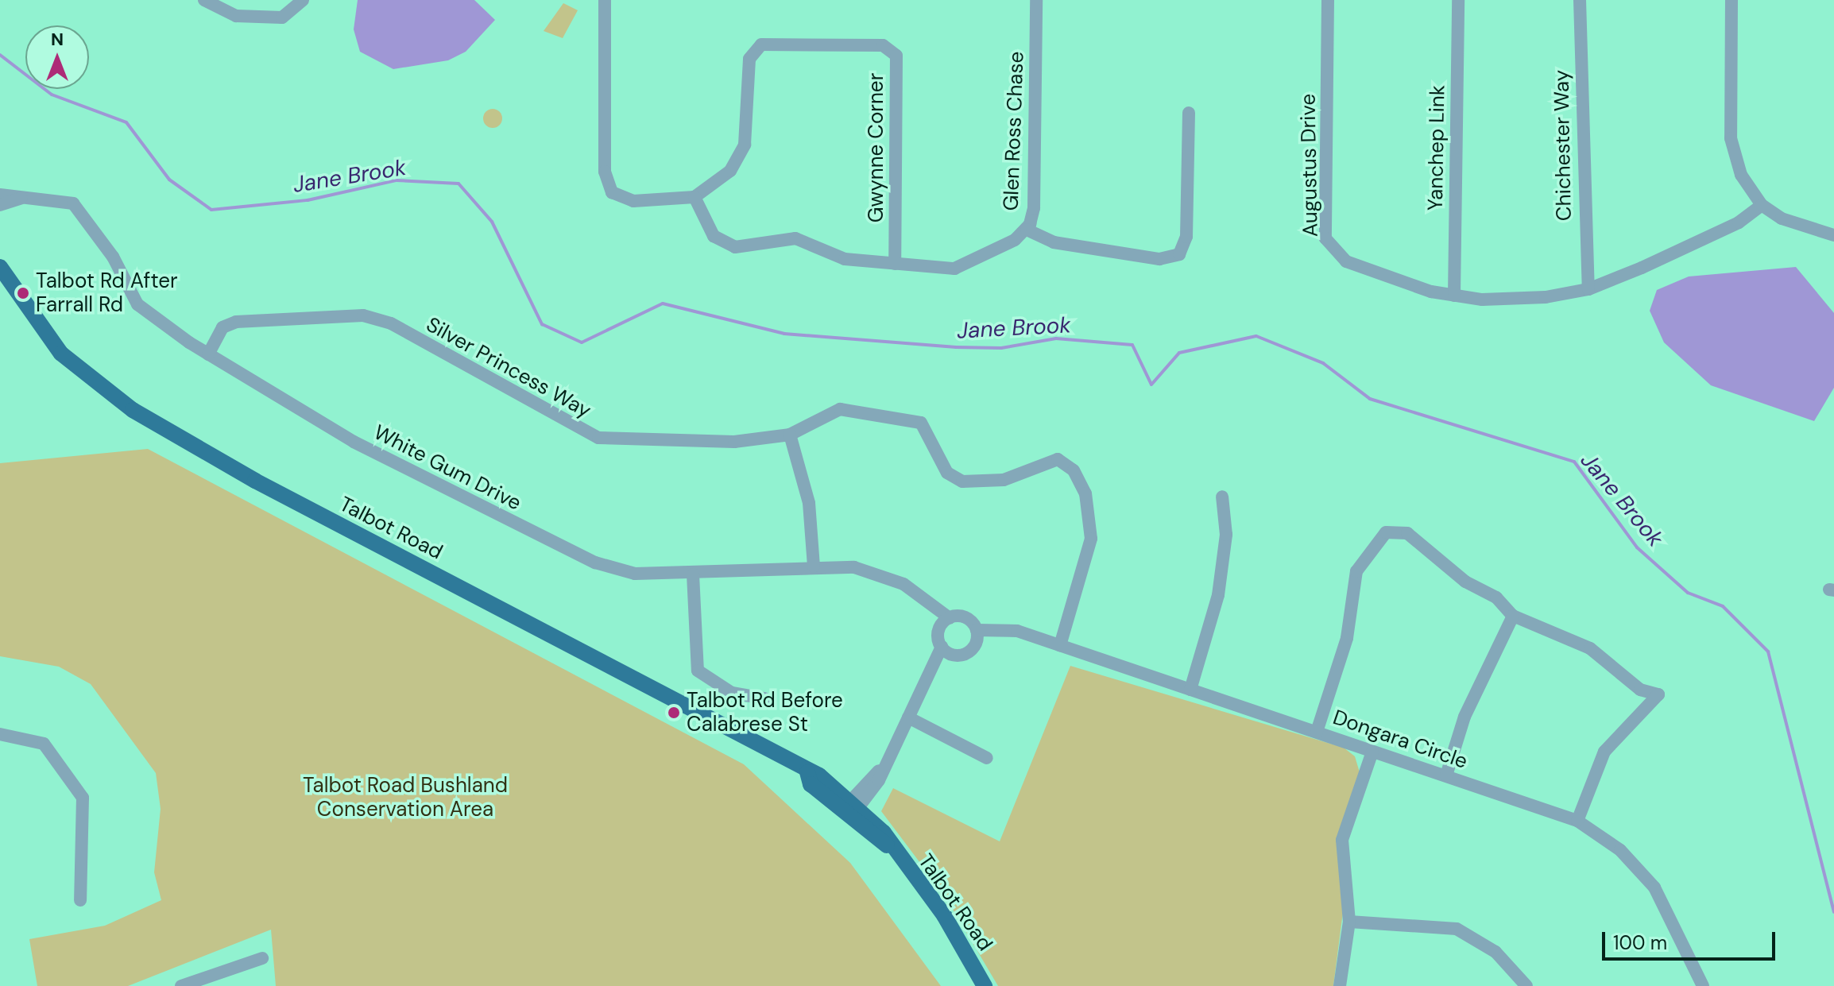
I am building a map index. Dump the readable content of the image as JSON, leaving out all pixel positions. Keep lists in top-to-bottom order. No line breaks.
{"streets":{"main road":["Talbot Road"],"street":["Glen Ross Chase","Chichester Way","Gwynne Corner","Yanchep Link","Augustus Drive","Silver Princess Way","White Gum Drive","Dongara Circle"]},"crossings":[["Glen Ross Chase","Gwynne Corner"],["Chichester Way","Augustus Drive"],["Yanchep Link","Augustus Drive"],["Silver Princess Way","White Gum Drive"],["Silver Princess Way","Dongara Circle"],["White Gum Drive","Dongara Circle"]],"water":["Jane Brook"],"parks":["Talbot Road Bushland Conservation Area"],"places":["Talbot Rd After Farrall Rd","Talbot Rd Before Calabrese St"],"scale_bar":"100 m","north":"top"}
